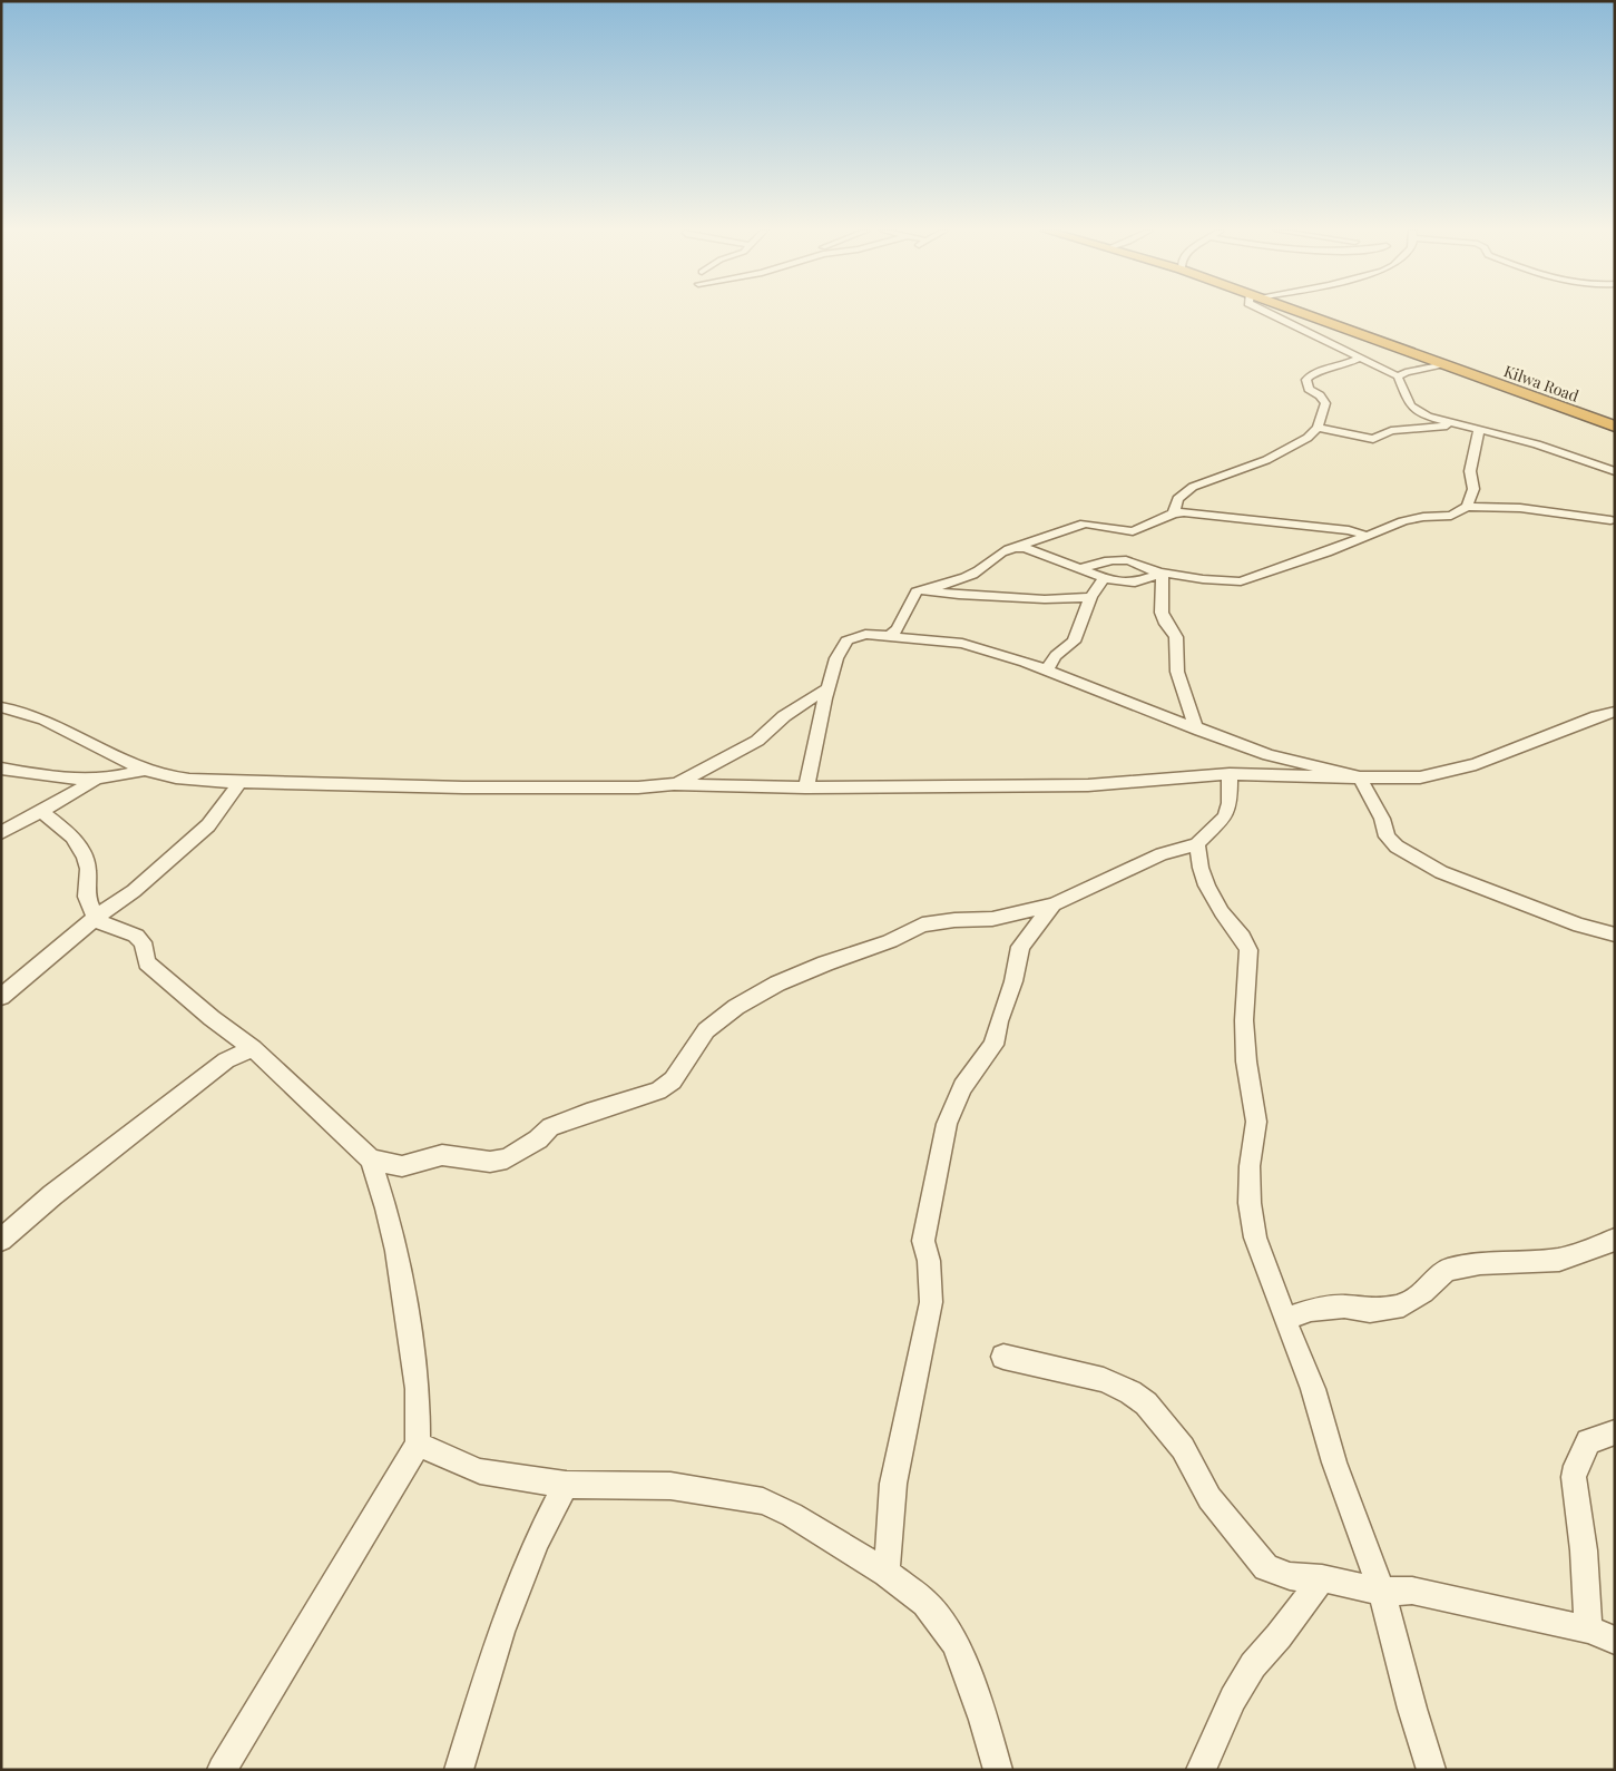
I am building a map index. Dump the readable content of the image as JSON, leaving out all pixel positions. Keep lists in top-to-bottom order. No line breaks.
{"streets":{"highway":["Kilwa Road"]}}
